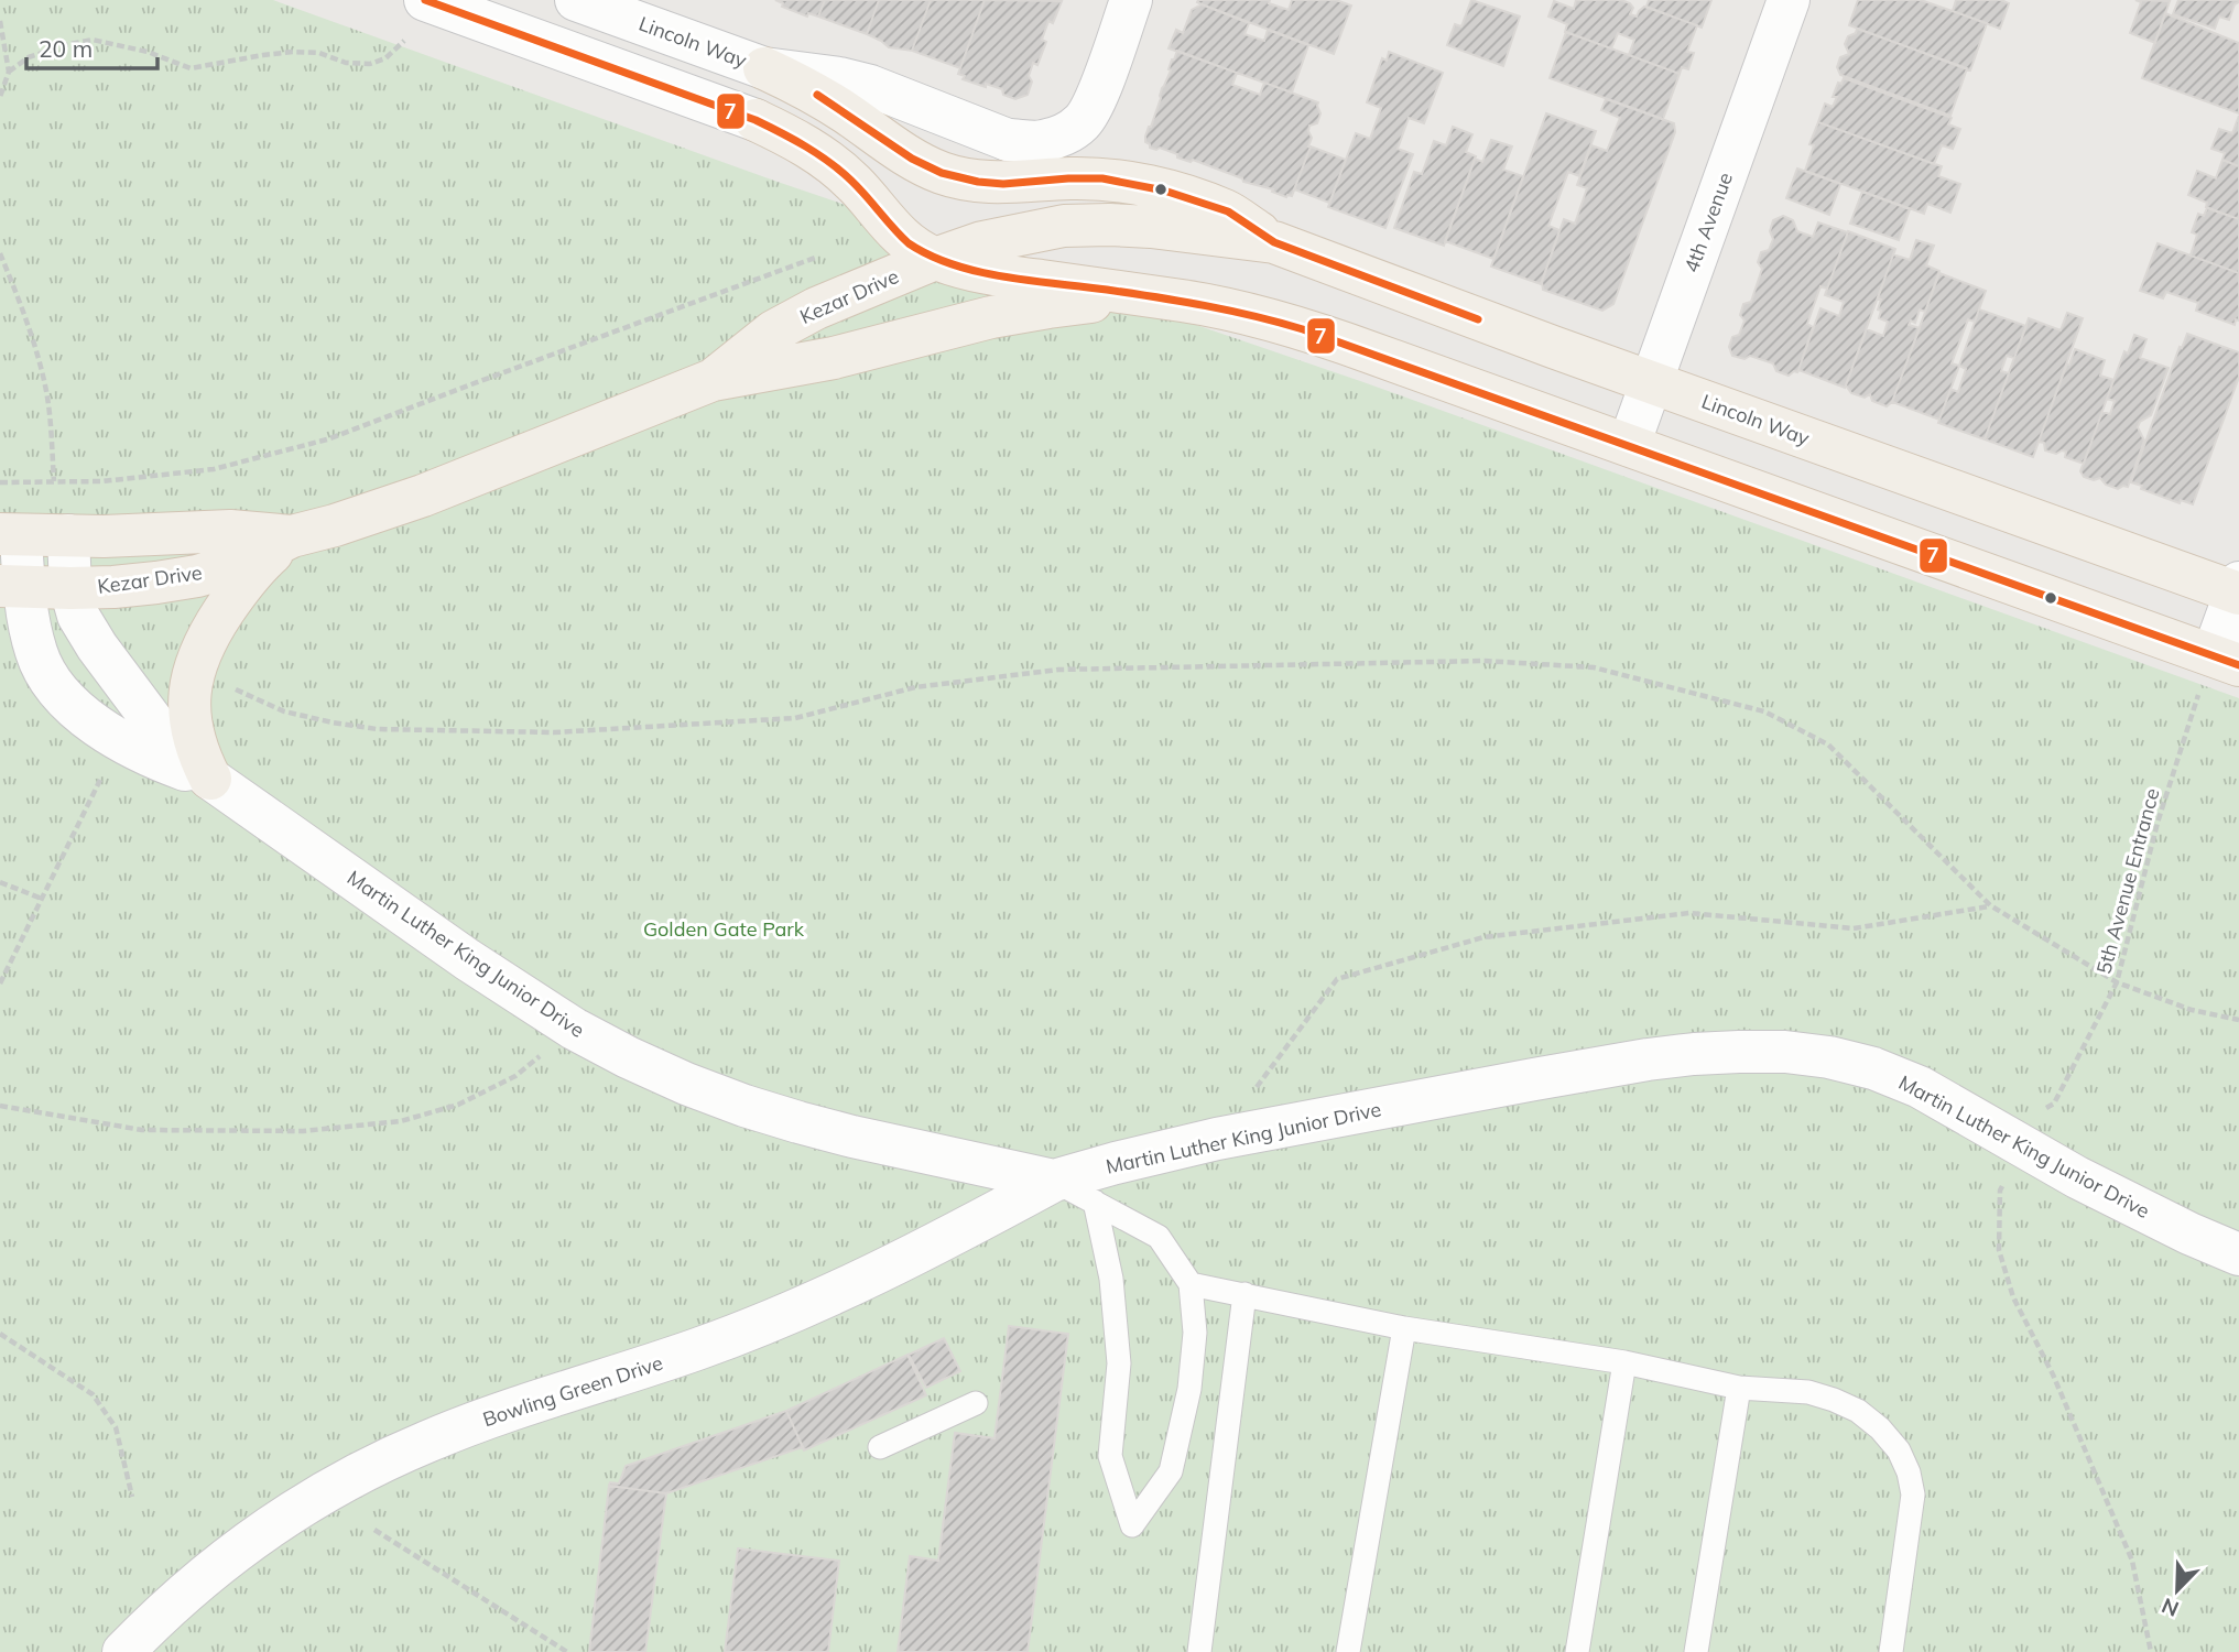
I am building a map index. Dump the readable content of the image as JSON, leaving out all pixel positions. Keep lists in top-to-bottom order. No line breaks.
{"streets":{"main road":["Lincoln Way","Kezar Drive"],"street":["4th Avenue","Martin Luther King Junior Drive","Bowling Green Drive"],"path":["5th Avenue Entrance"]},"crossings":[["Lincoln Way","4th Avenue"],["Lincoln Way","Kezar Drive"],["Kezar Drive","Martin Luther King Junior Drive"],["Martin Luther King Junior Drive","Bowling Green Drive"]],"parks":["Golden Gate Park"],"lines":["transit line 7"],"scale_bar":"20 m","north":"bottom left"}
